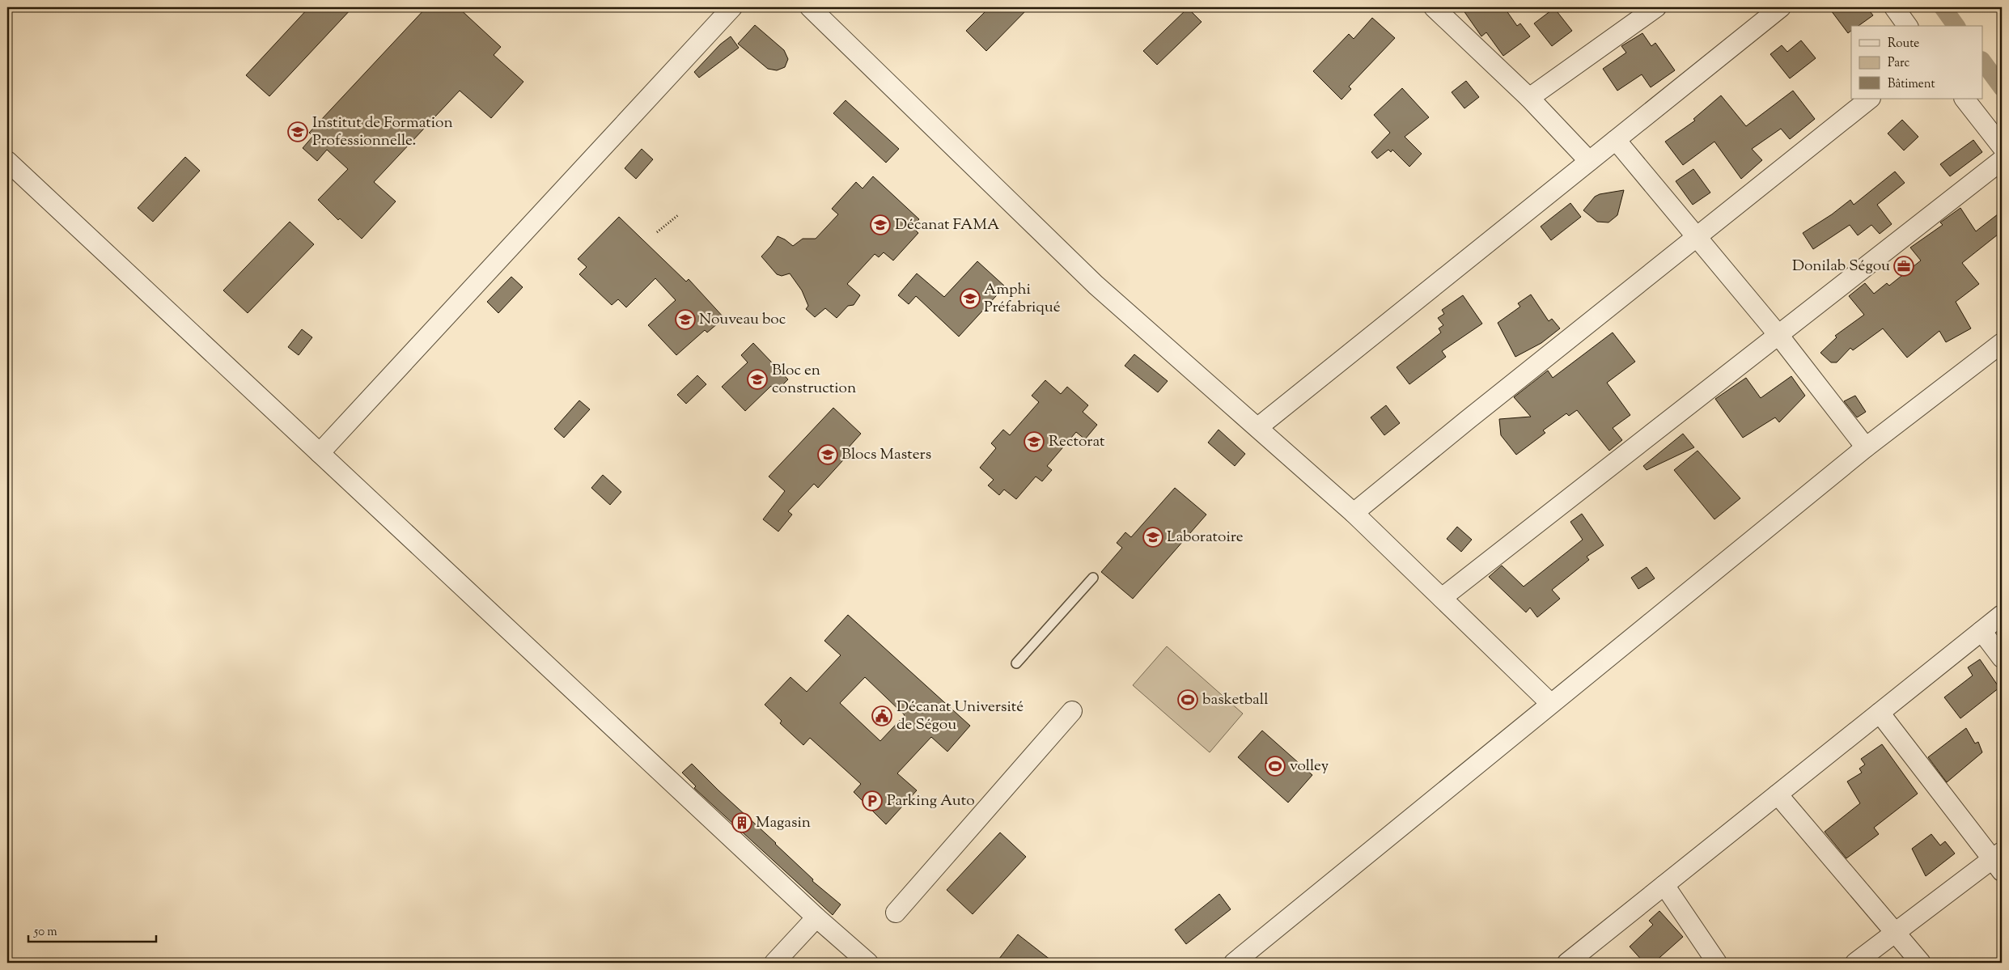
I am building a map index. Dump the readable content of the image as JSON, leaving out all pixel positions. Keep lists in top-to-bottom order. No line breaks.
{"places":{"school or university":["Institut de Formation Professionnelle.","Décanat FAMA","Amphi Préfabriqué","Nouveau boc","Bloc en construction","Rectorat","Blocs Masters","Laboratoire"],"office":["Donilab Ségou"],"sports":["basketball","volley"],"public building":["Décanat Université de Ségou"],"parking":["Parking Auto"],"building":["Magasin"]},"legend":["Route","Parc","Bâtiment"],"scale_bar":"50 m"}
